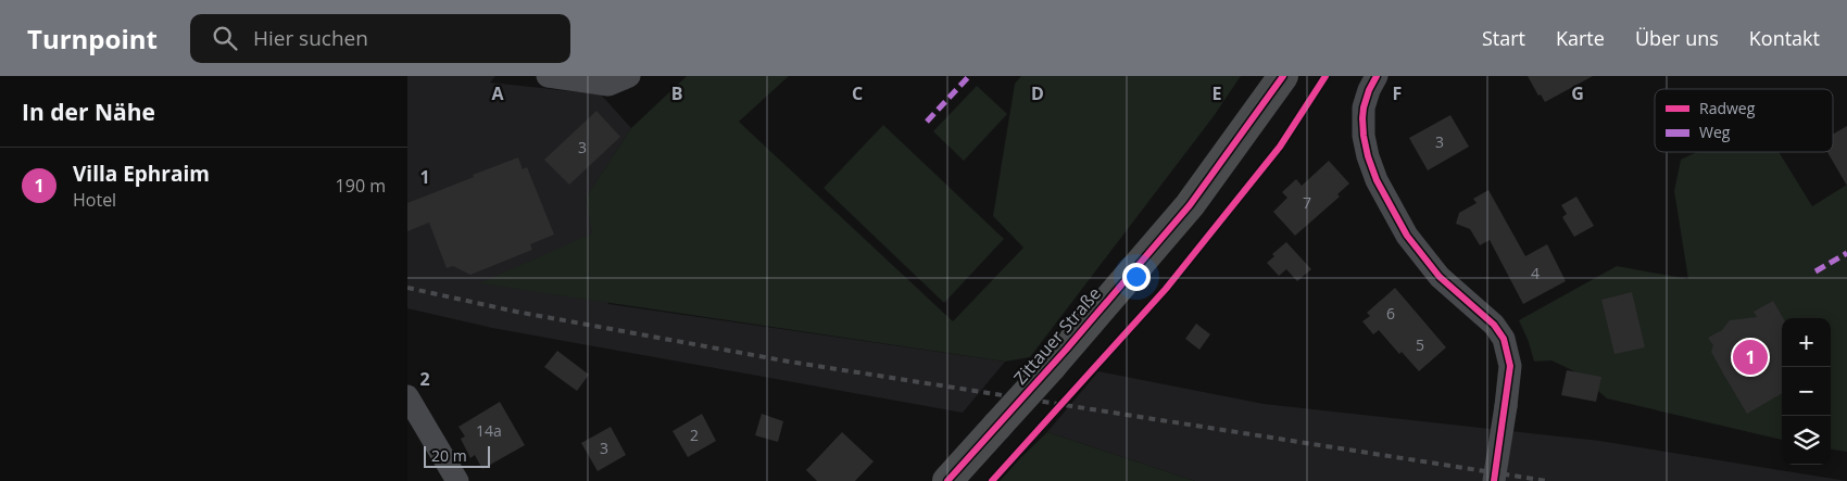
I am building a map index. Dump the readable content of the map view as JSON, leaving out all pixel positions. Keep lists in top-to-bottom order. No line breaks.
{"streets":{"main road":["Zittauer Straße"]},"house_numbers":["3","3","7","4","6","5","14a","2","3"],"legend":["Radweg","Weg"],"scale_bar":"20 m","page":{"header":"Turnpoint","search":"Hier suchen","nav":["Start","Karte","Über uns","Kontakt"],"heading":"In der Nähe","list":[{"mark":"1","name":"Villa Ephraim","note":"Hotel","value":"190 m"}],"map_buttons":["+","−"],"pins":"1","scale":"20 m"},"grid":{"columns":["A","B","C","D","E","F","G"],"rows":["1","2"]}}
